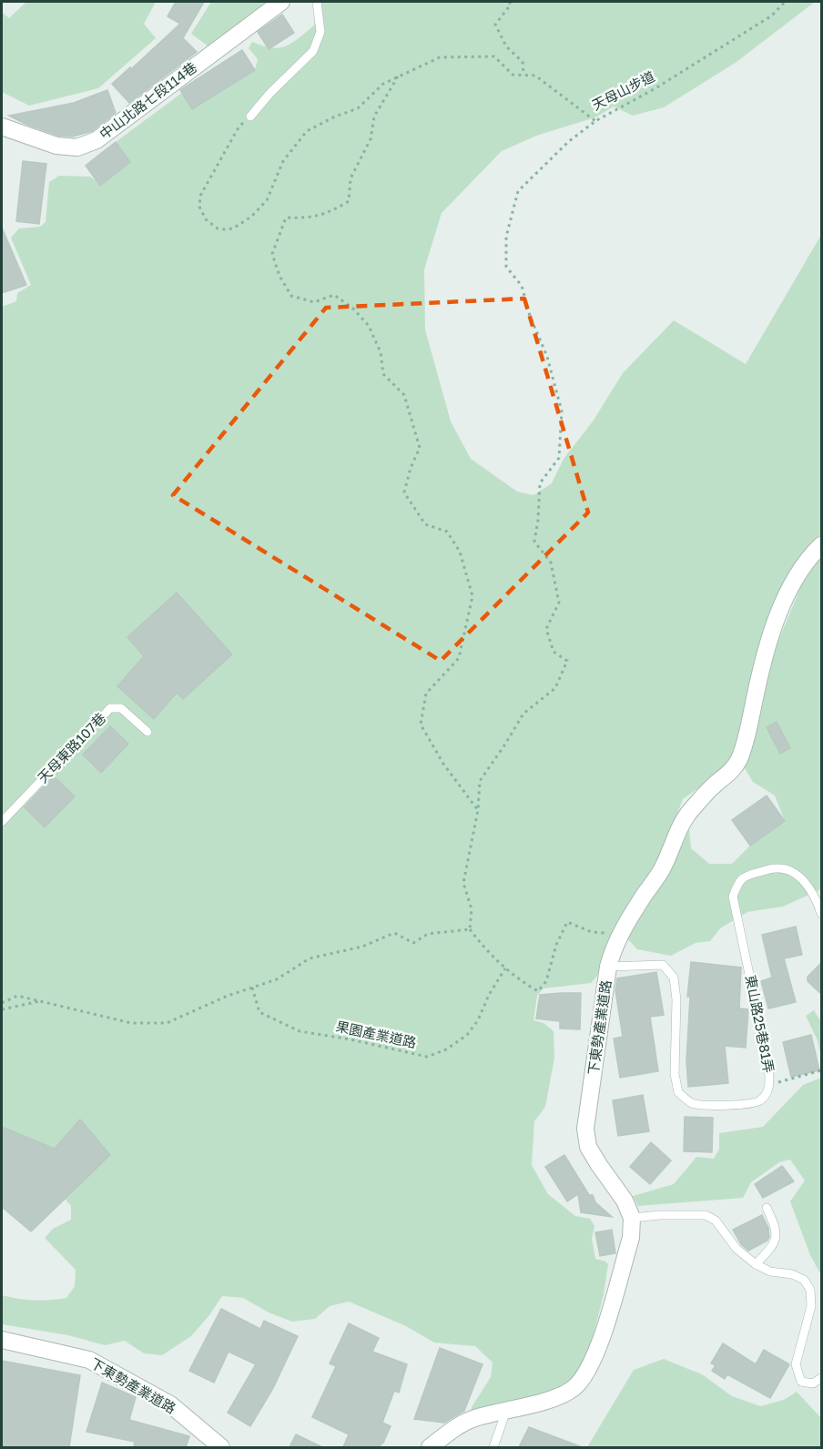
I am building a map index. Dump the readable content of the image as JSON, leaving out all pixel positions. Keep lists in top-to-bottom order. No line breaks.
{"streets":{"street":["中山北路七段114巷","下東勢產業道路"],"lane":["天母東路107巷","東山路25巷81弄"],"path":["天母山步道","果園產業道路"]},"crossings":[["東山路25巷81弄","下東勢產業道路"]]}
